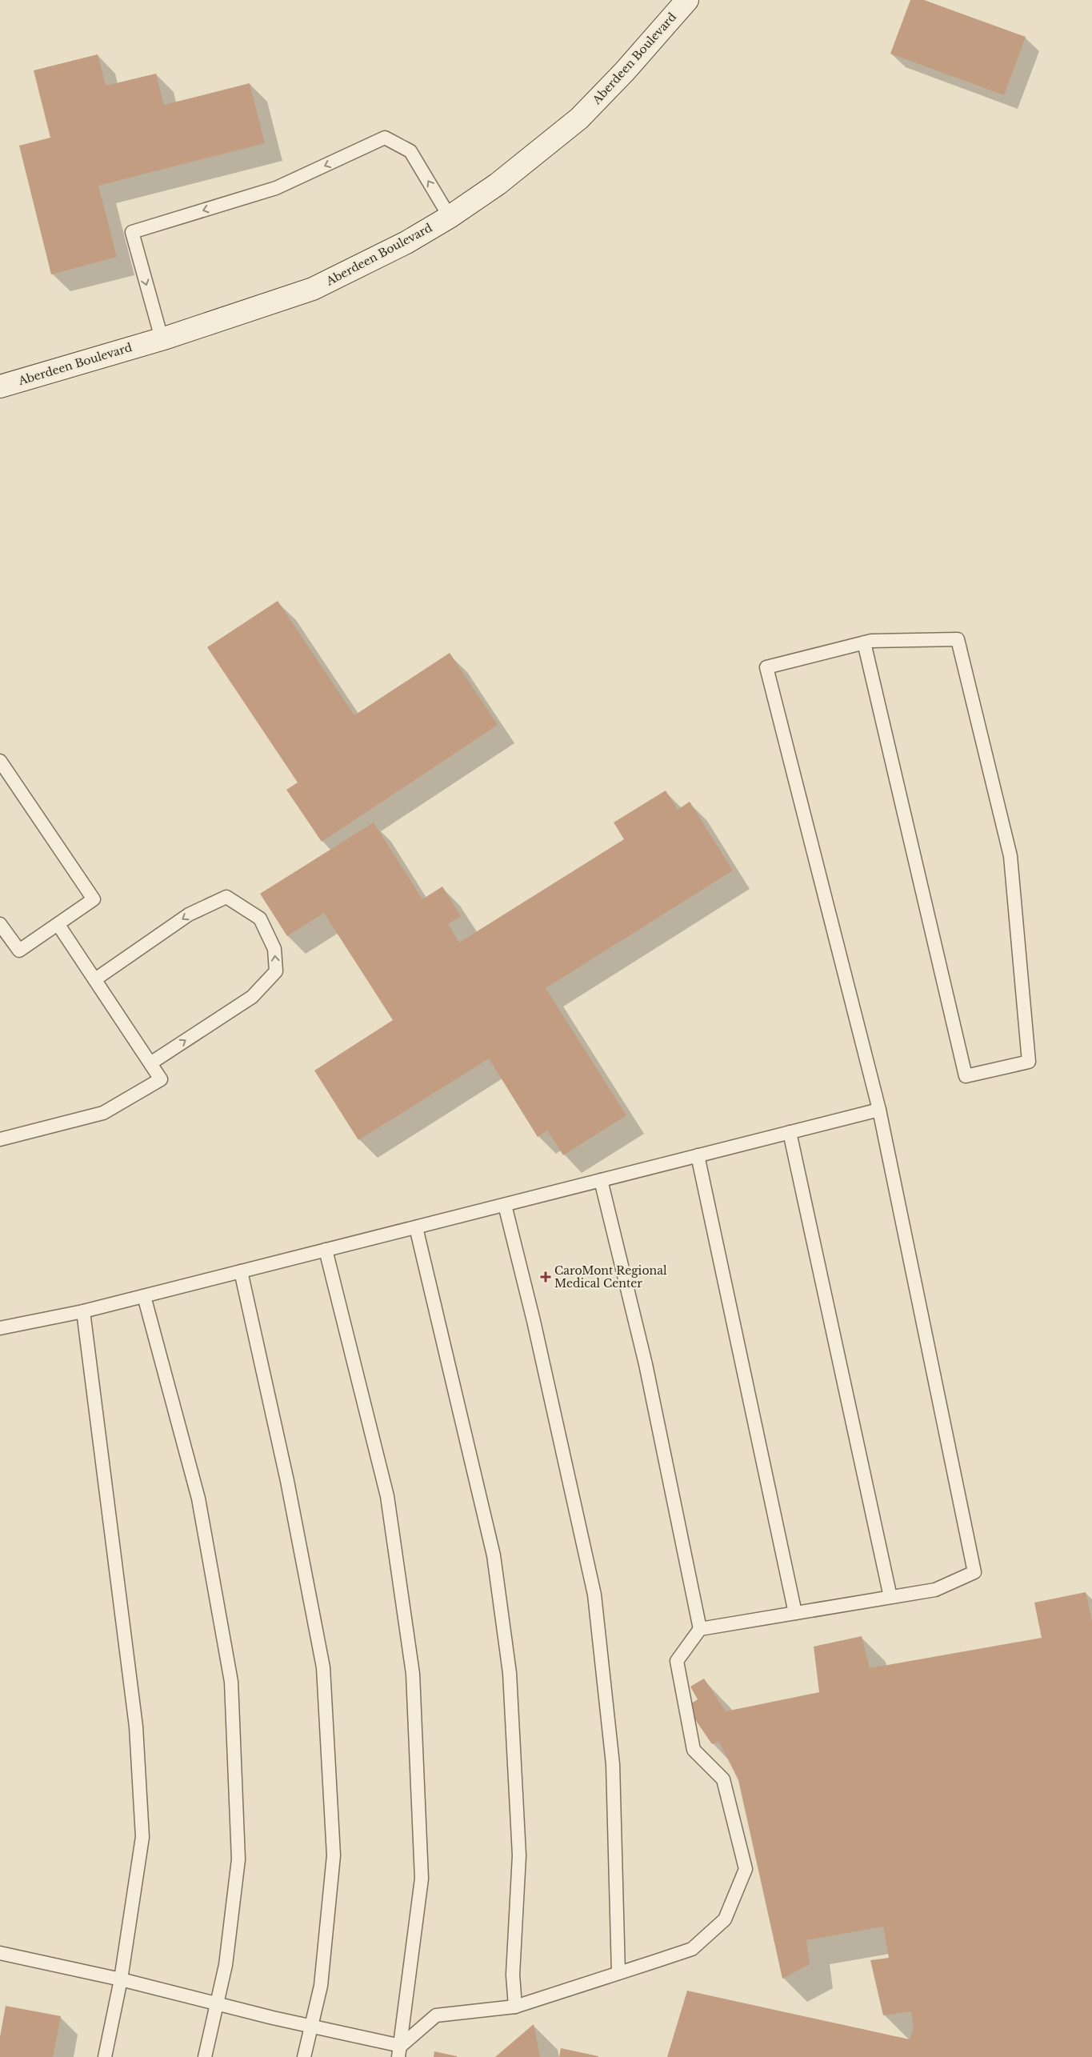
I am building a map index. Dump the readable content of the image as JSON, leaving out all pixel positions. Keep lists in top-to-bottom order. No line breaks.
{"streets":{"main road":["Aberdeen Boulevard"]},"places":{"health":["CaroMont Regional Medical Center"]}}
